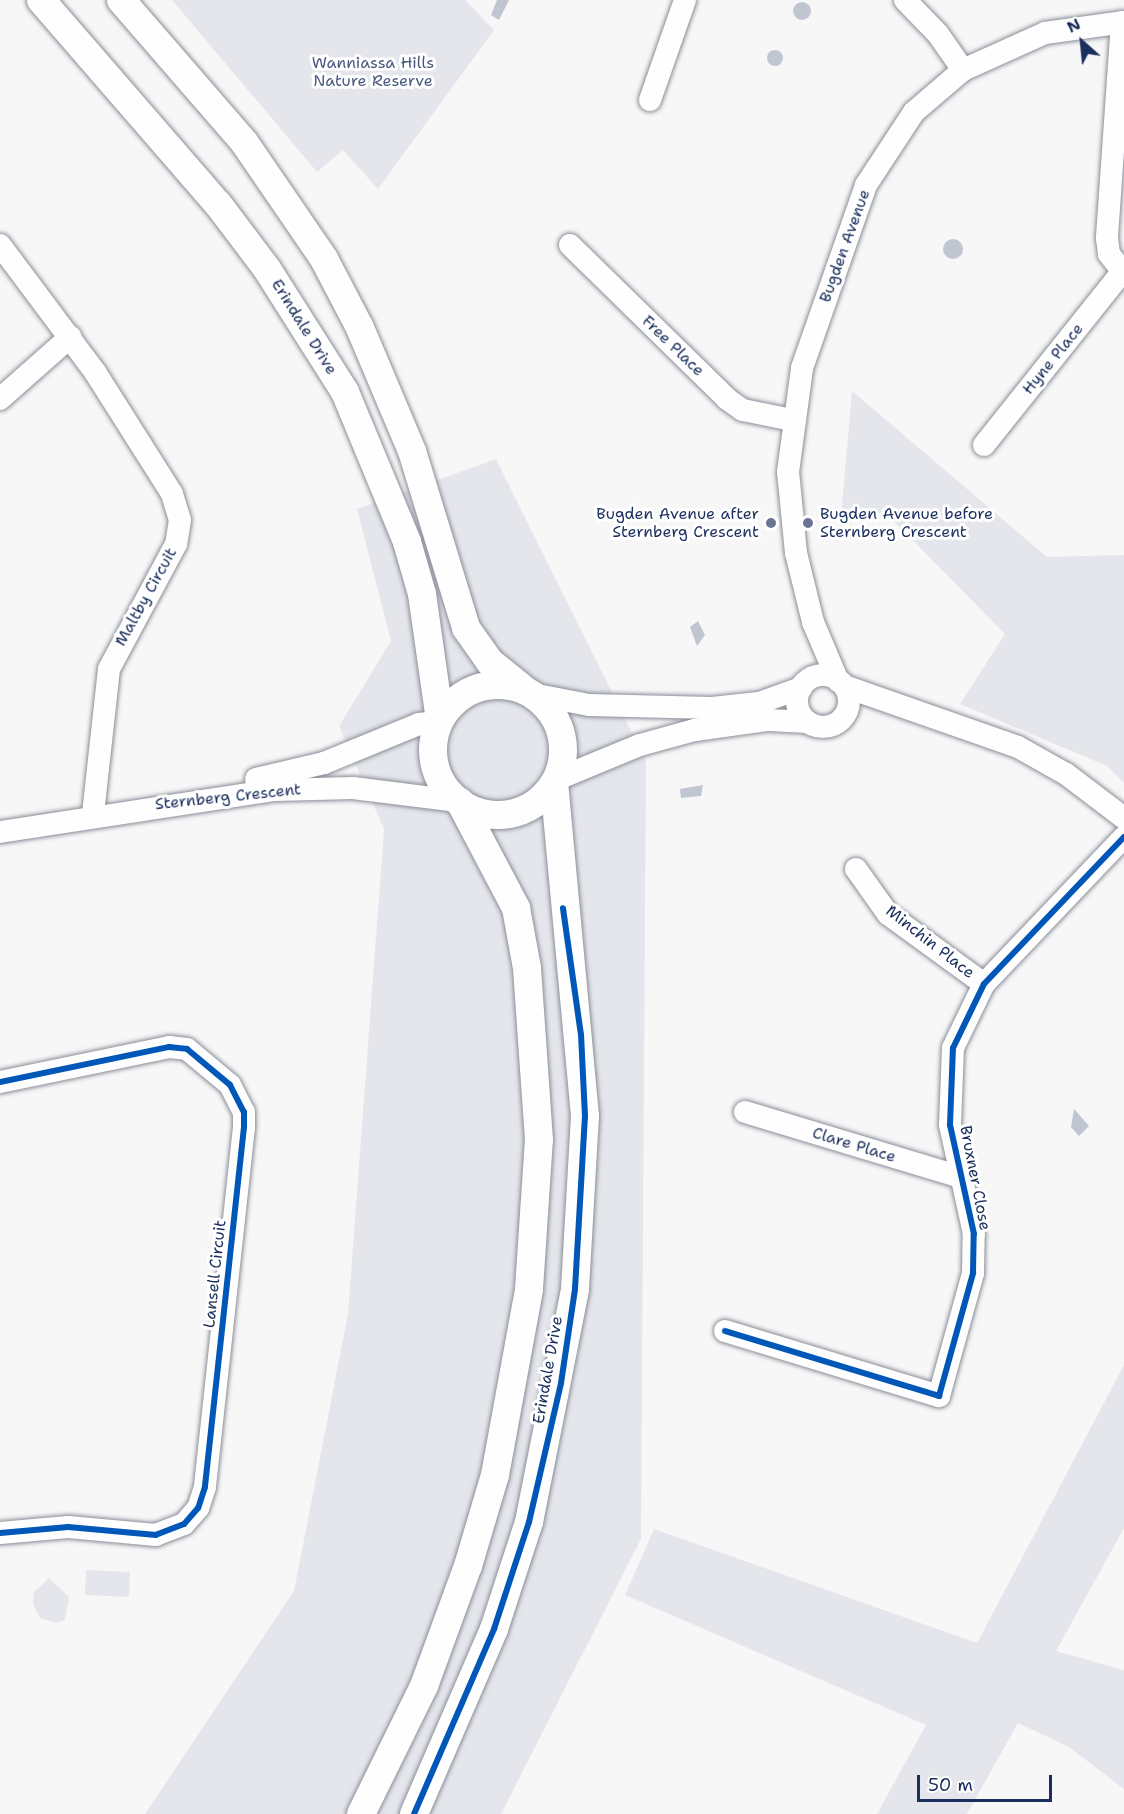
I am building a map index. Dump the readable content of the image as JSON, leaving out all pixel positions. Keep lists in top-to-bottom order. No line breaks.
{"streets":{"main road":["Erindale Drive"],"street":["Bugden Avenue","Free Place","Hyne Place","Maltby Circuit","Sternberg Crescent","Minchin Place","Clare Place","Bruxner Close","Lansell Circuit"]},"crossings":[["Bugden Avenue","Free Place"],["Erindale Drive","Sternberg Crescent"],["Maltby Circuit","Sternberg Crescent"],["Minchin Place","Bruxner Close"],["Clare Place","Bruxner Close"]],"parks":["Wanniassa Hills Nature Reserve"],"places":["Bugden Avenue after Sternberg Crescent","Bugden Avenue before Sternberg Crescent"],"scale_bar":"50 m","north":"top left"}
